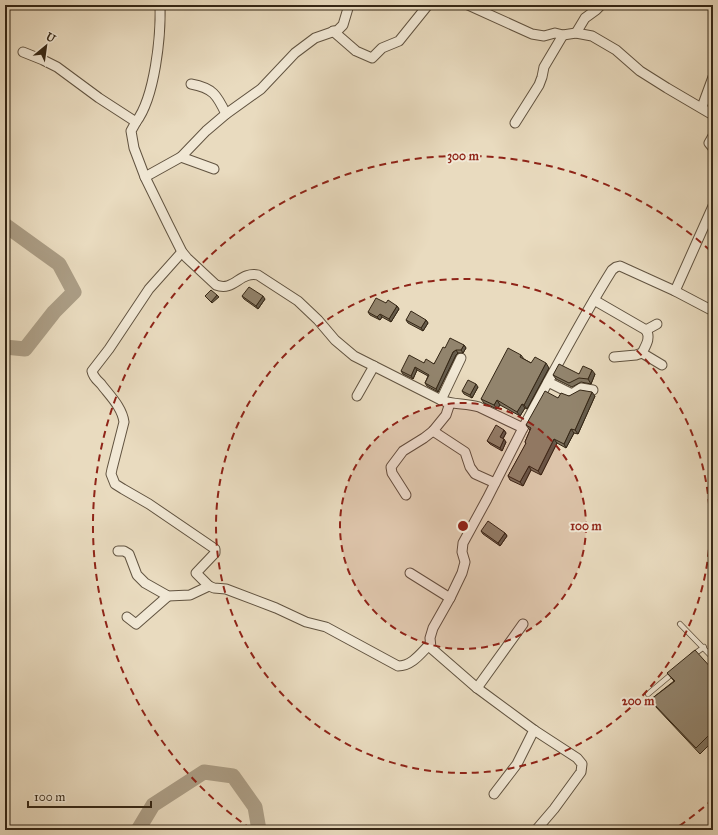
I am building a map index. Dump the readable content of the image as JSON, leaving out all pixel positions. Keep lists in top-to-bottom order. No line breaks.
{"scale_bar":"100 m","north":"top right","rings":["300 m","100 m","200 m"]}
